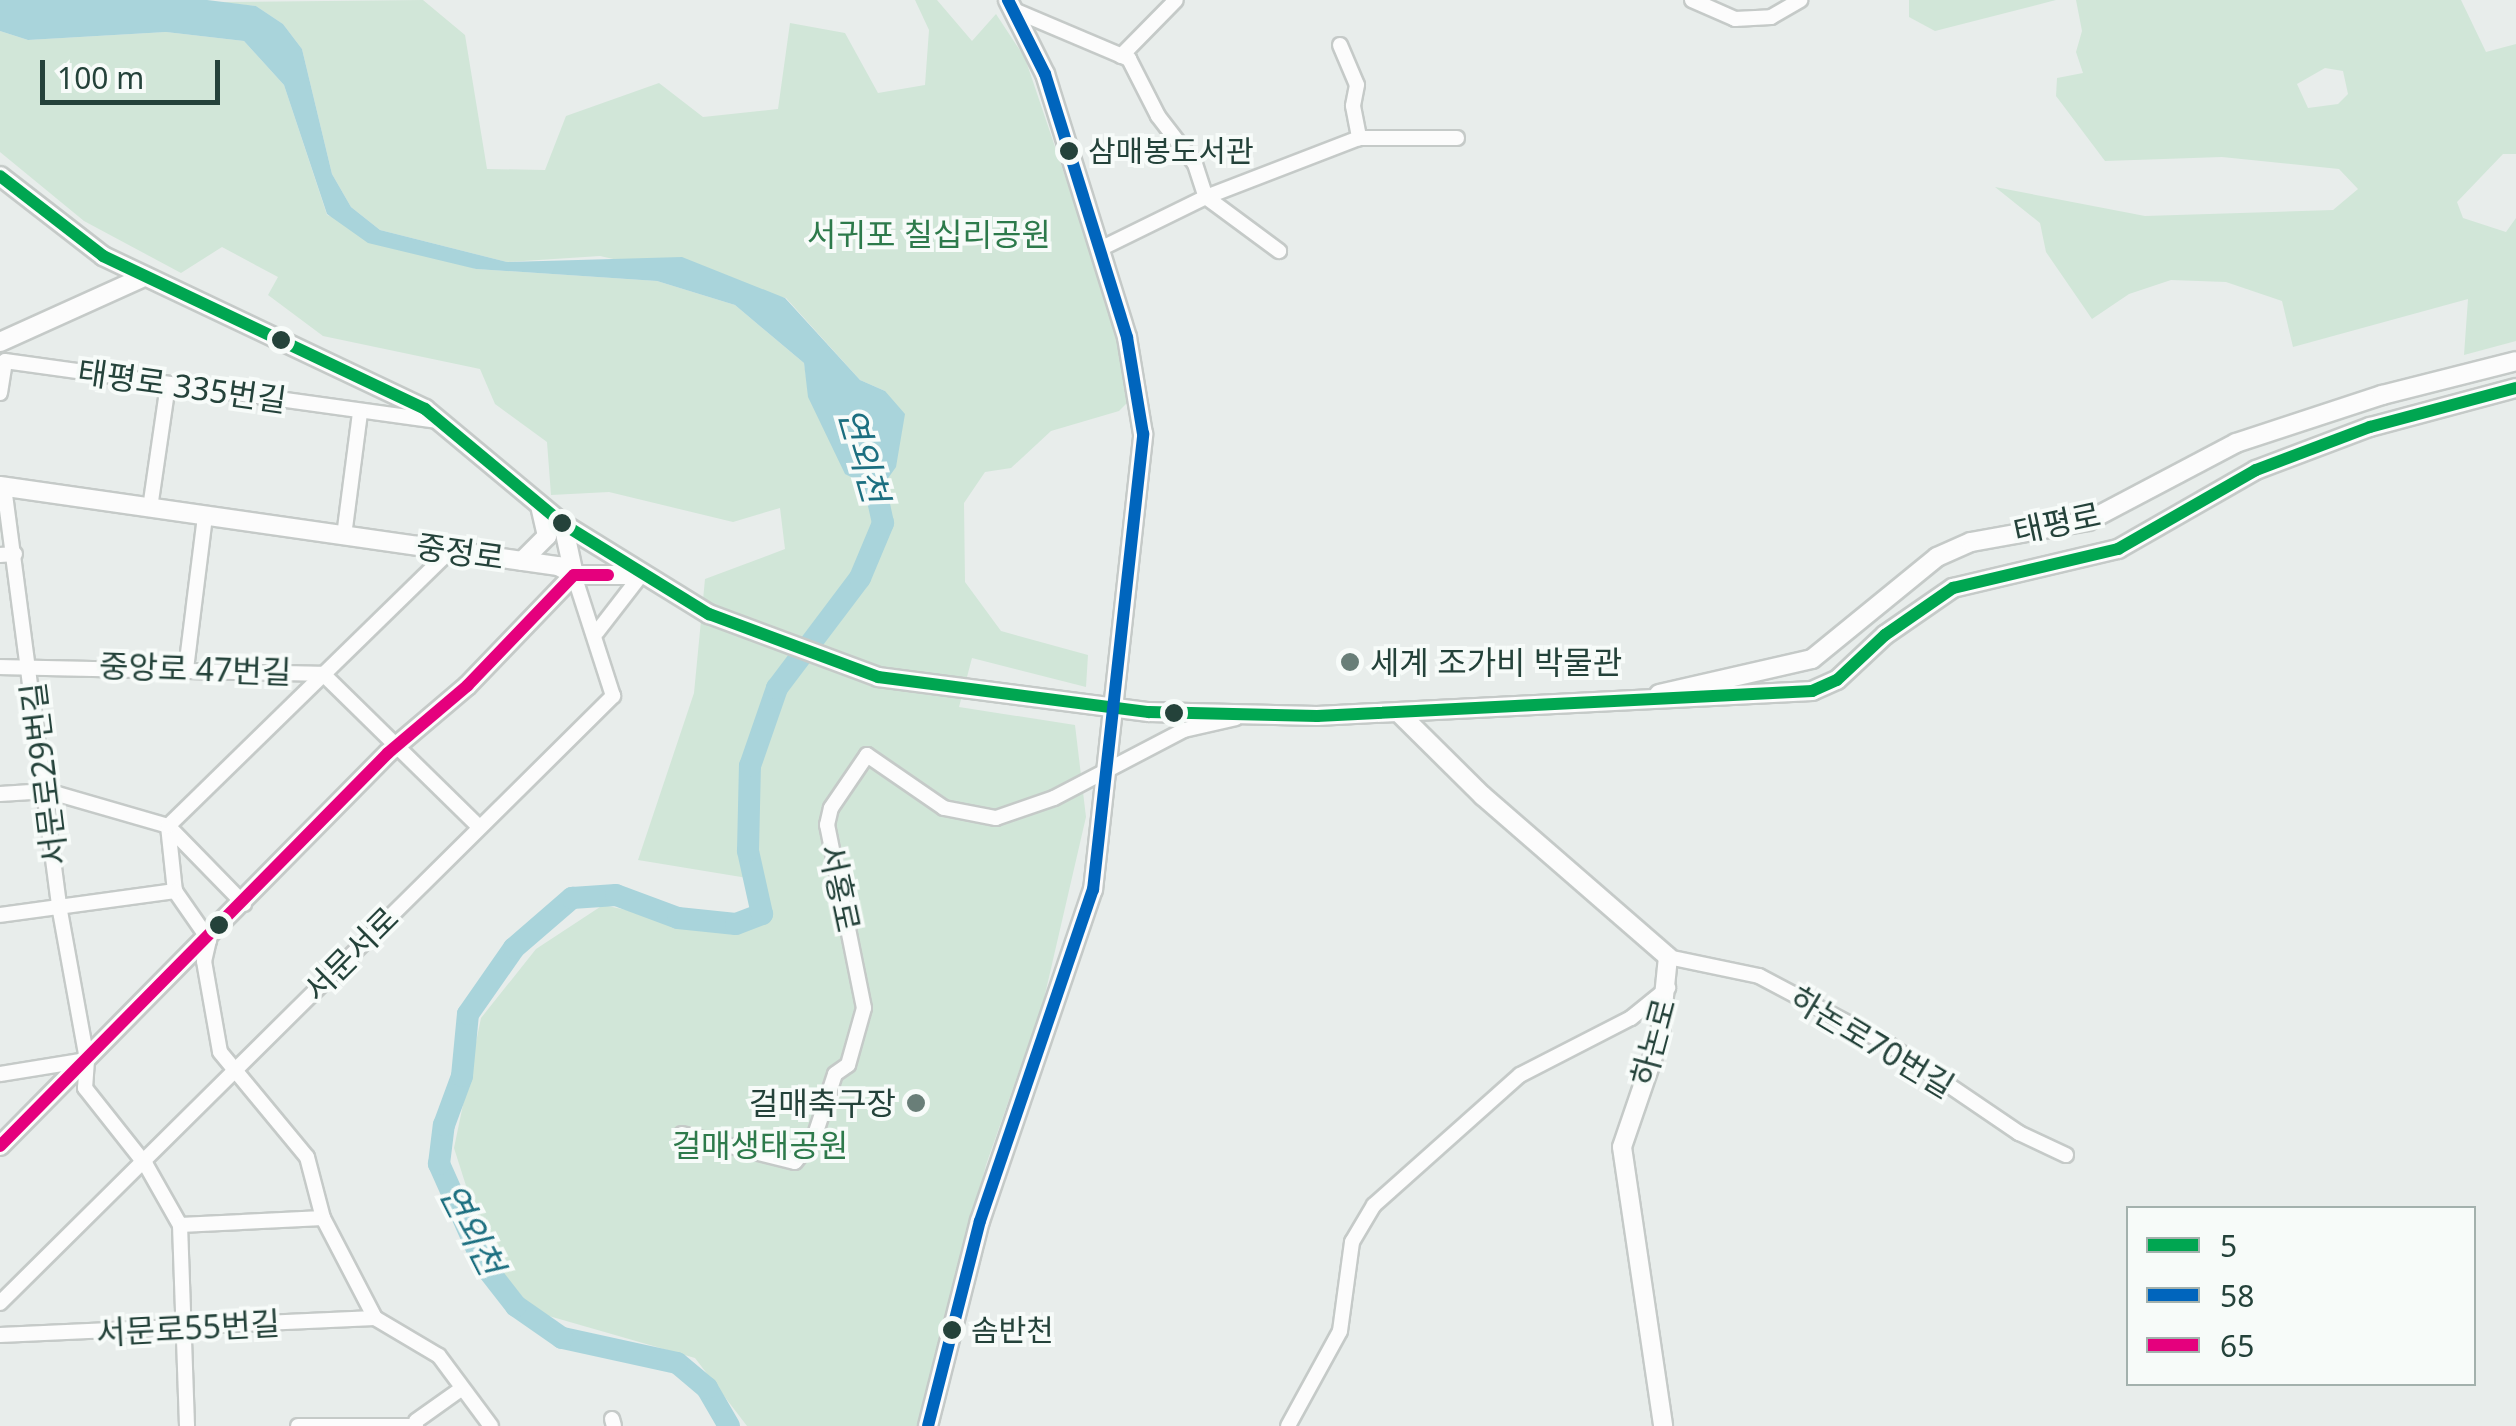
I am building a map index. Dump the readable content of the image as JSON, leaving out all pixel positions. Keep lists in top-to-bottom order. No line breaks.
{"streets":{"street":["태평로 335번길","태평로","중정로","중앙로 47번길","서문로29번길","서홍로","서문서로","하논로","하논로70번길","서문로55번길"]},"crossings":[["태평로 335번길","태평로"],["태평로","중정로"],["태평로","하논로"],["중정로","서문로29번길"],["중정로","서문서로"],["중앙로 47번길","서문로29번길"],["중앙로 47번길","서문서로"],["서문로29번길","서문서로"],["하논로","하논로70번길"]],"water":["연외천"],"parks":["서귀포 칠십리공원","걸매생태공원"],"places":["삼매봉도서관","세계 조가비 박물관","걸매축구장","솜반천"],"lines":["transit line 58","transit line 5","transit line 65"],"legend":["5","58","65"],"scale_bar":"100 m"}
